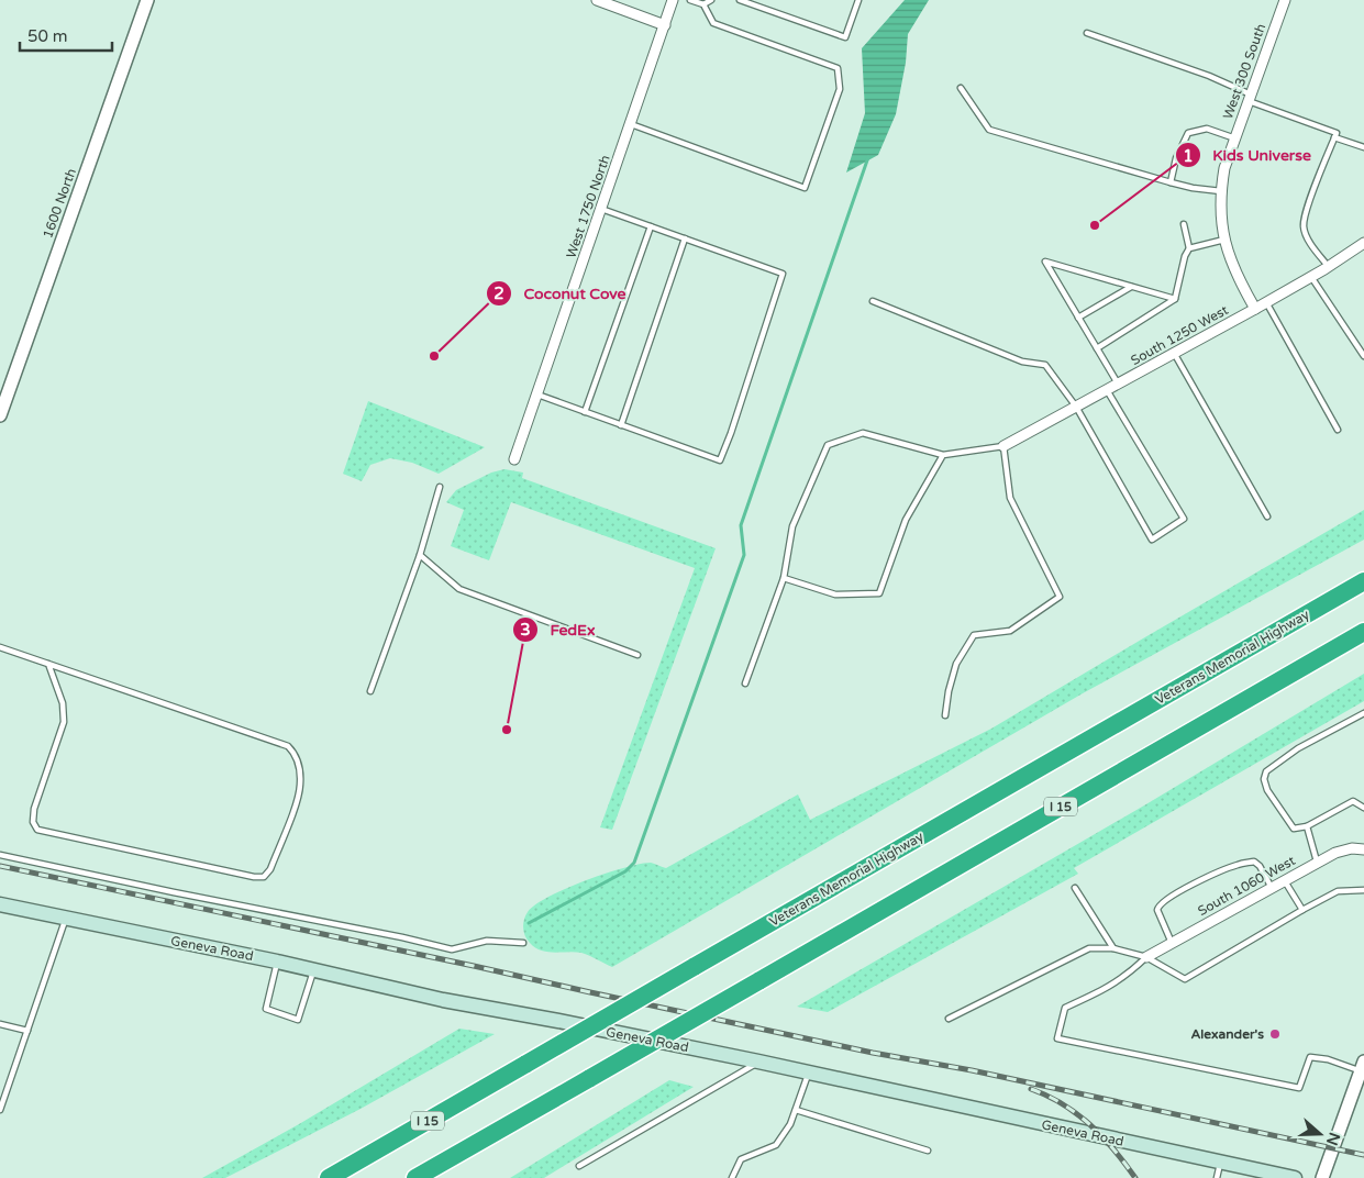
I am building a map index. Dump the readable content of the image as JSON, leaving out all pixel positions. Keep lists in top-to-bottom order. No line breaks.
{"streets":{"highway":["Veterans Memorial Highway","I 15"],"main road":["Geneva Road"],"street":["West 300 South","1600 North","West 1750 North","South 1250 West","South 1060 West"]},"crossings":[["West 300 South","South 1250 West"]],"places":["Kids Universe","Coconut Cove","FedEx","Alexander's"],"scale_bar":"50 m","north":"right"}
